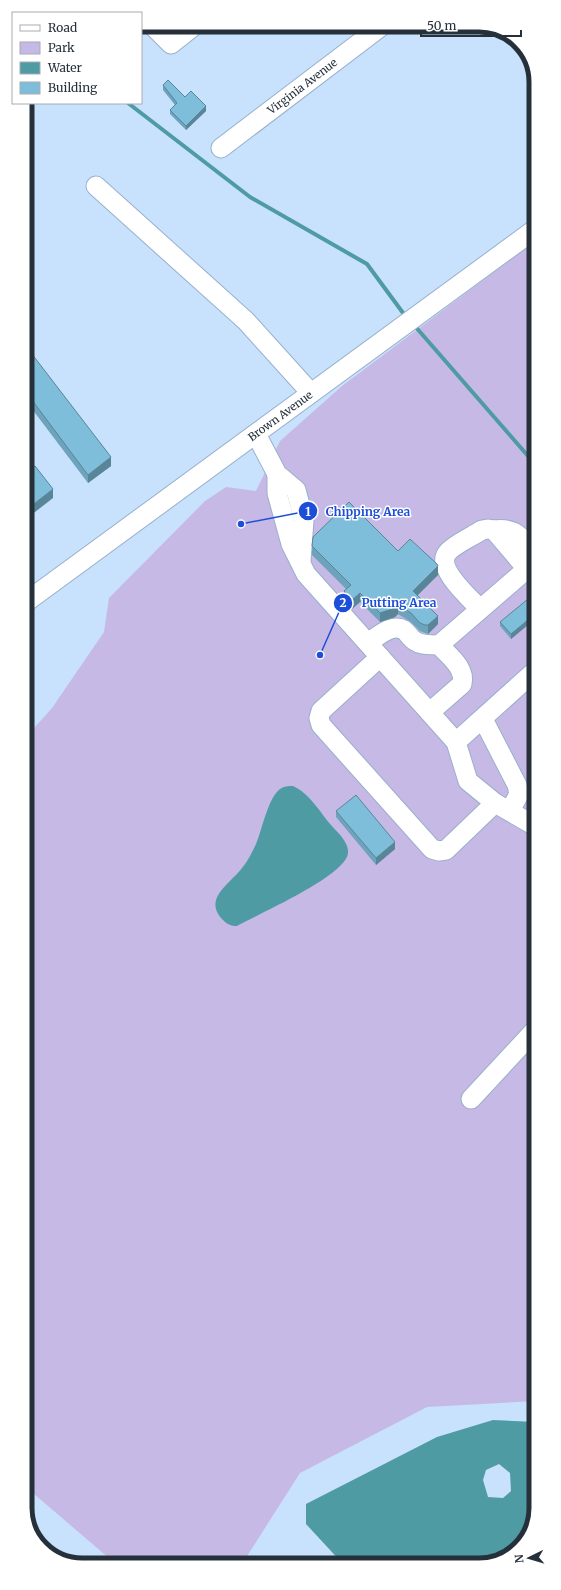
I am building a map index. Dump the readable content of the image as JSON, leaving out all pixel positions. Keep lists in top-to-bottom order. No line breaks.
{"streets":{"street":["Virginia Avenue","Brown Avenue"]},"places":["Chipping Area","Putting Area"],"legend":["Road","Park","Water","Building"],"scale_bar":"50 m","north":"left"}
